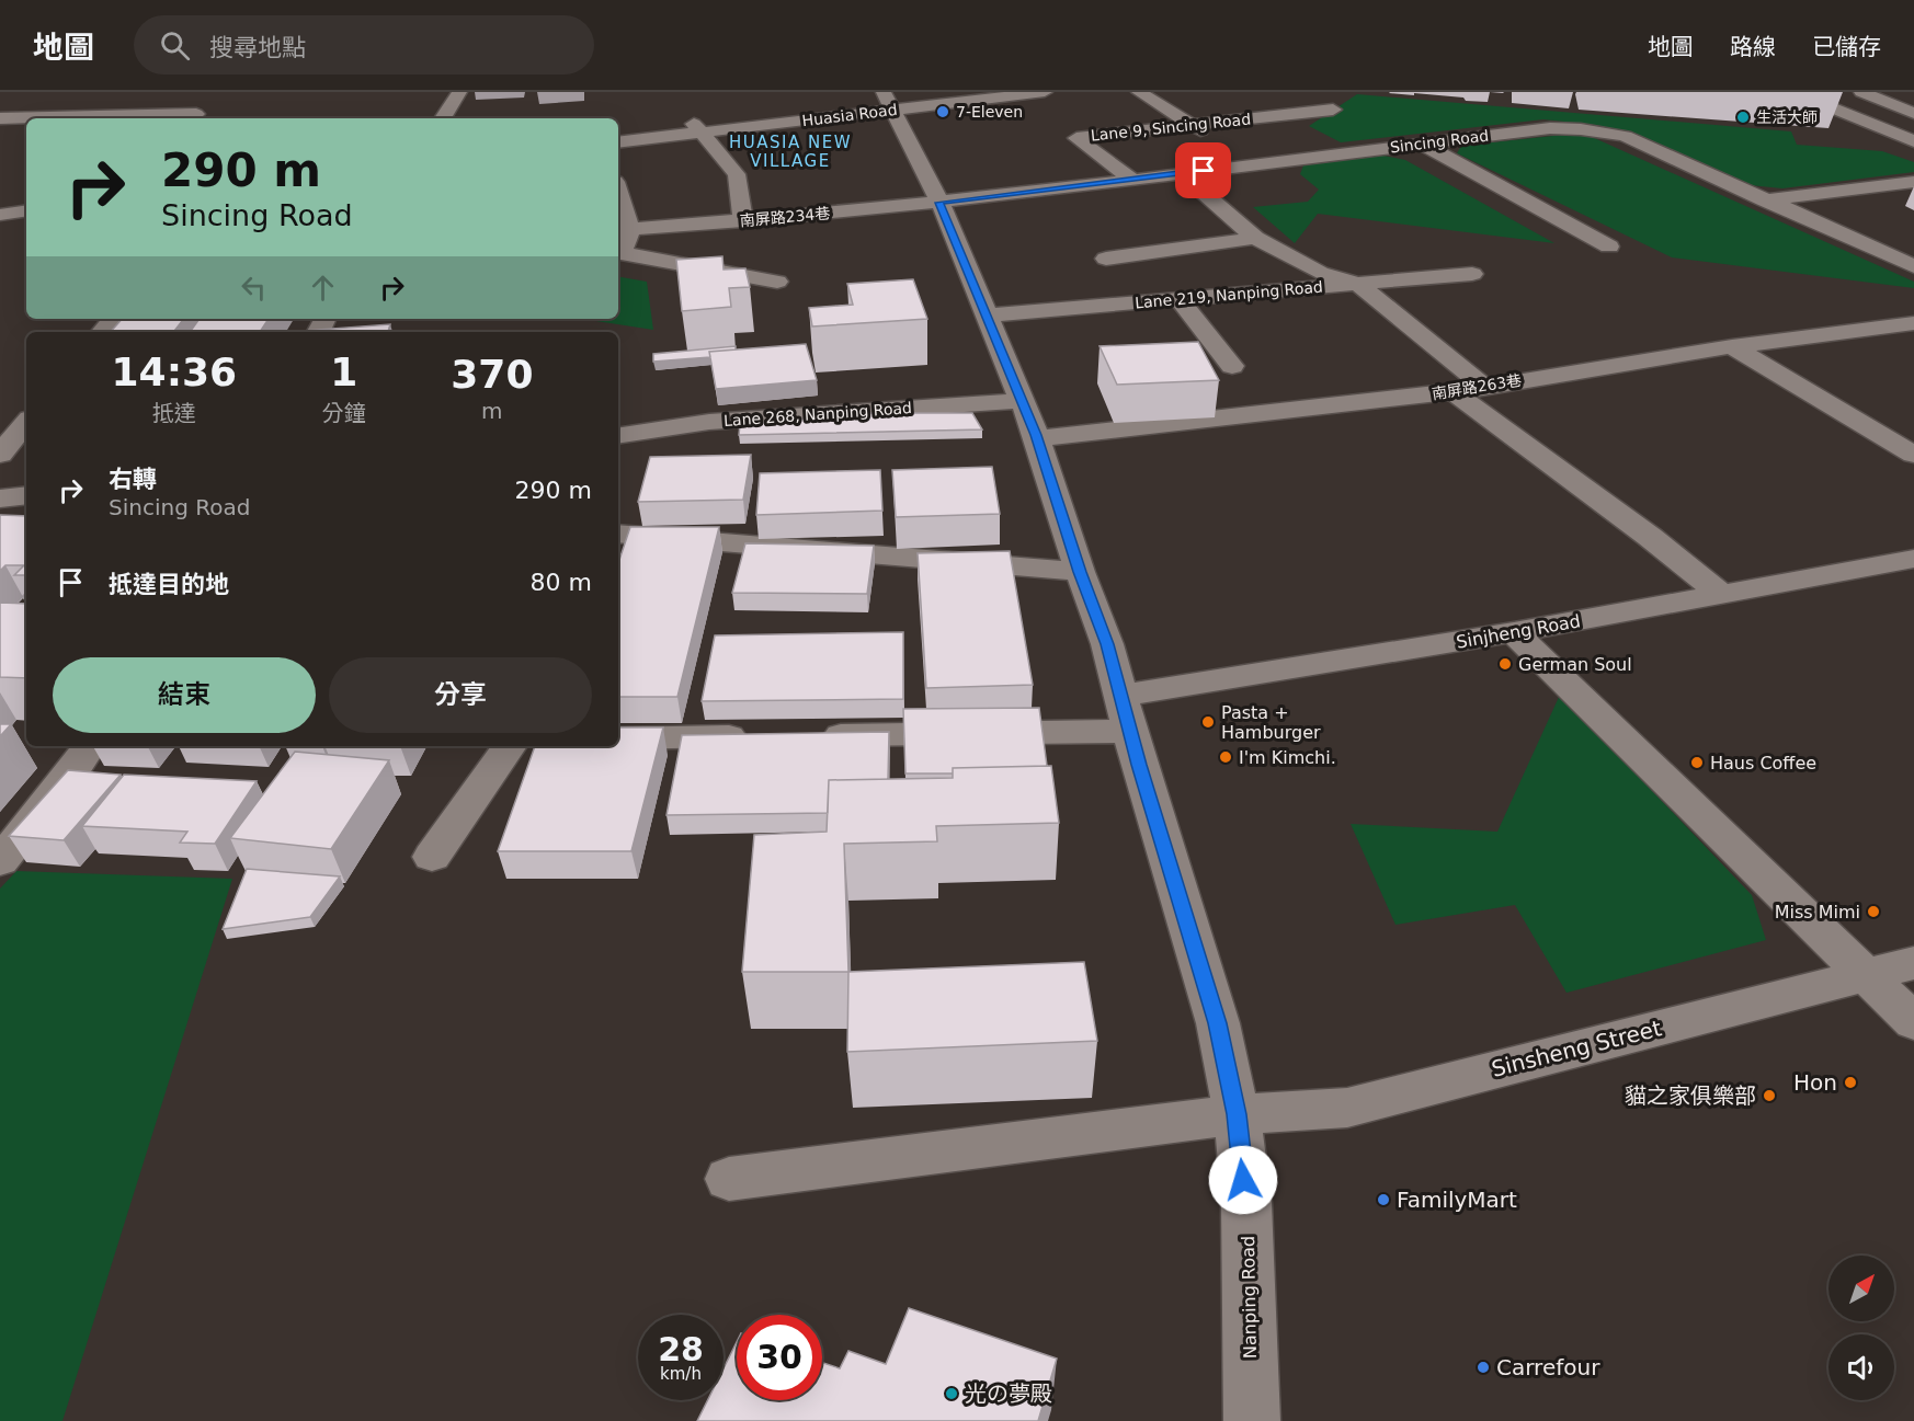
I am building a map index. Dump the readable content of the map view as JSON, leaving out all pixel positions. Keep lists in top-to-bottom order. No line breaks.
{"streets":{"street":["Huasia Road","Lane 9, Sincing Road","Sincing Road","南屏路234巷","Lane 219, Nanping Road","南屏路263巷","Lane 268, Nanping Road","Sinjheng Road","Sinsheng Street","Nanping Road"]},"crossings":[["Huasia Road","Nanping Road"],["Lane 9, Sincing Road","Sincing Road"],["Sincing Road","南屏路234巷"],["Sincing Road","Nanping Road"],["南屏路234巷","Nanping Road"],["Lane 219, Nanping Road","Nanping Road"],["南屏路263巷","Nanping Road"],["Lane 268, Nanping Road","Nanping Road"],["Sinjheng Road","Nanping Road"],["Sinsheng Street","Nanping Road"]],"districts":["HUASIA NEW VILLAGE"],"places":["7-Eleven","生活大師","German Soul","Pasta + Hamburger","I'm Kimchi.","Haus Coffee","Miss Mimi","Hon","貓之家俱樂部","FamilyMart","Carrefour","光の夢殿"],"north":"top right","page":{"header":"地圖","search":"搜尋地點","nav":["地圖","路線","已儲存"],"turn":["290 m","Sincing Road"],"eta":["14:36","抵達","1","分鐘","370","m"],"list":[{"name":"右轉","note":"Sincing Road","value":"290 m"},{"name":"抵達目的地","value":"80 m"}],"buttons":["結束","分享"],"speed":"28 km/h","limit":"30"}}
